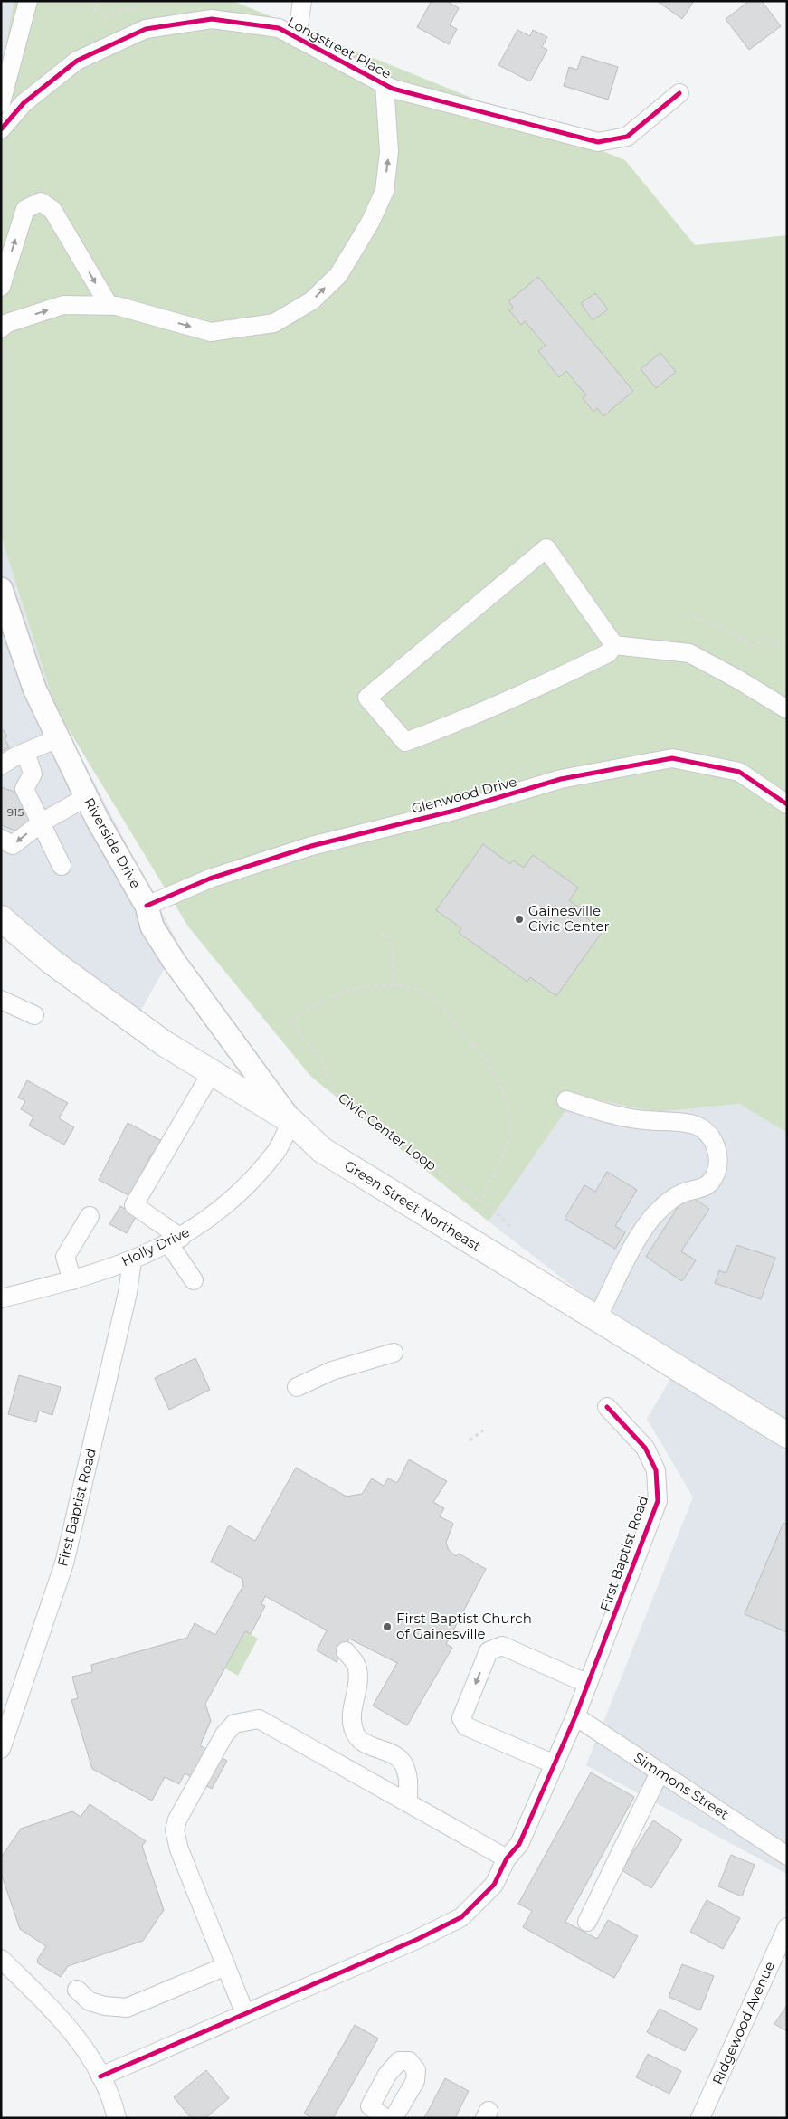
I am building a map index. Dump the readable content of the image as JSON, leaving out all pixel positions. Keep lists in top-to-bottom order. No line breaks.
{"streets":{"highway":["Green Street Northeast"],"main road":["Riverside Drive"],"street":["Longstreet Place","Glenwood Drive","Holly Drive","First Baptist Road","Simmons Street","Ridgewood Avenue"],"path":["Civic Center Loop"]},"crossings":[["Glenwood Drive","Riverside Drive"],["Riverside Drive","Green Street Northeast"],["Riverside Drive","Holly Drive"],["Green Street Northeast","Holly Drive"],["Holly Drive","First Baptist Road"],["First Baptist Road","Simmons Street"]],"places":["Gainesville Civic Center","First Baptist Church of Gainesville"],"house_numbers":["915"]}
